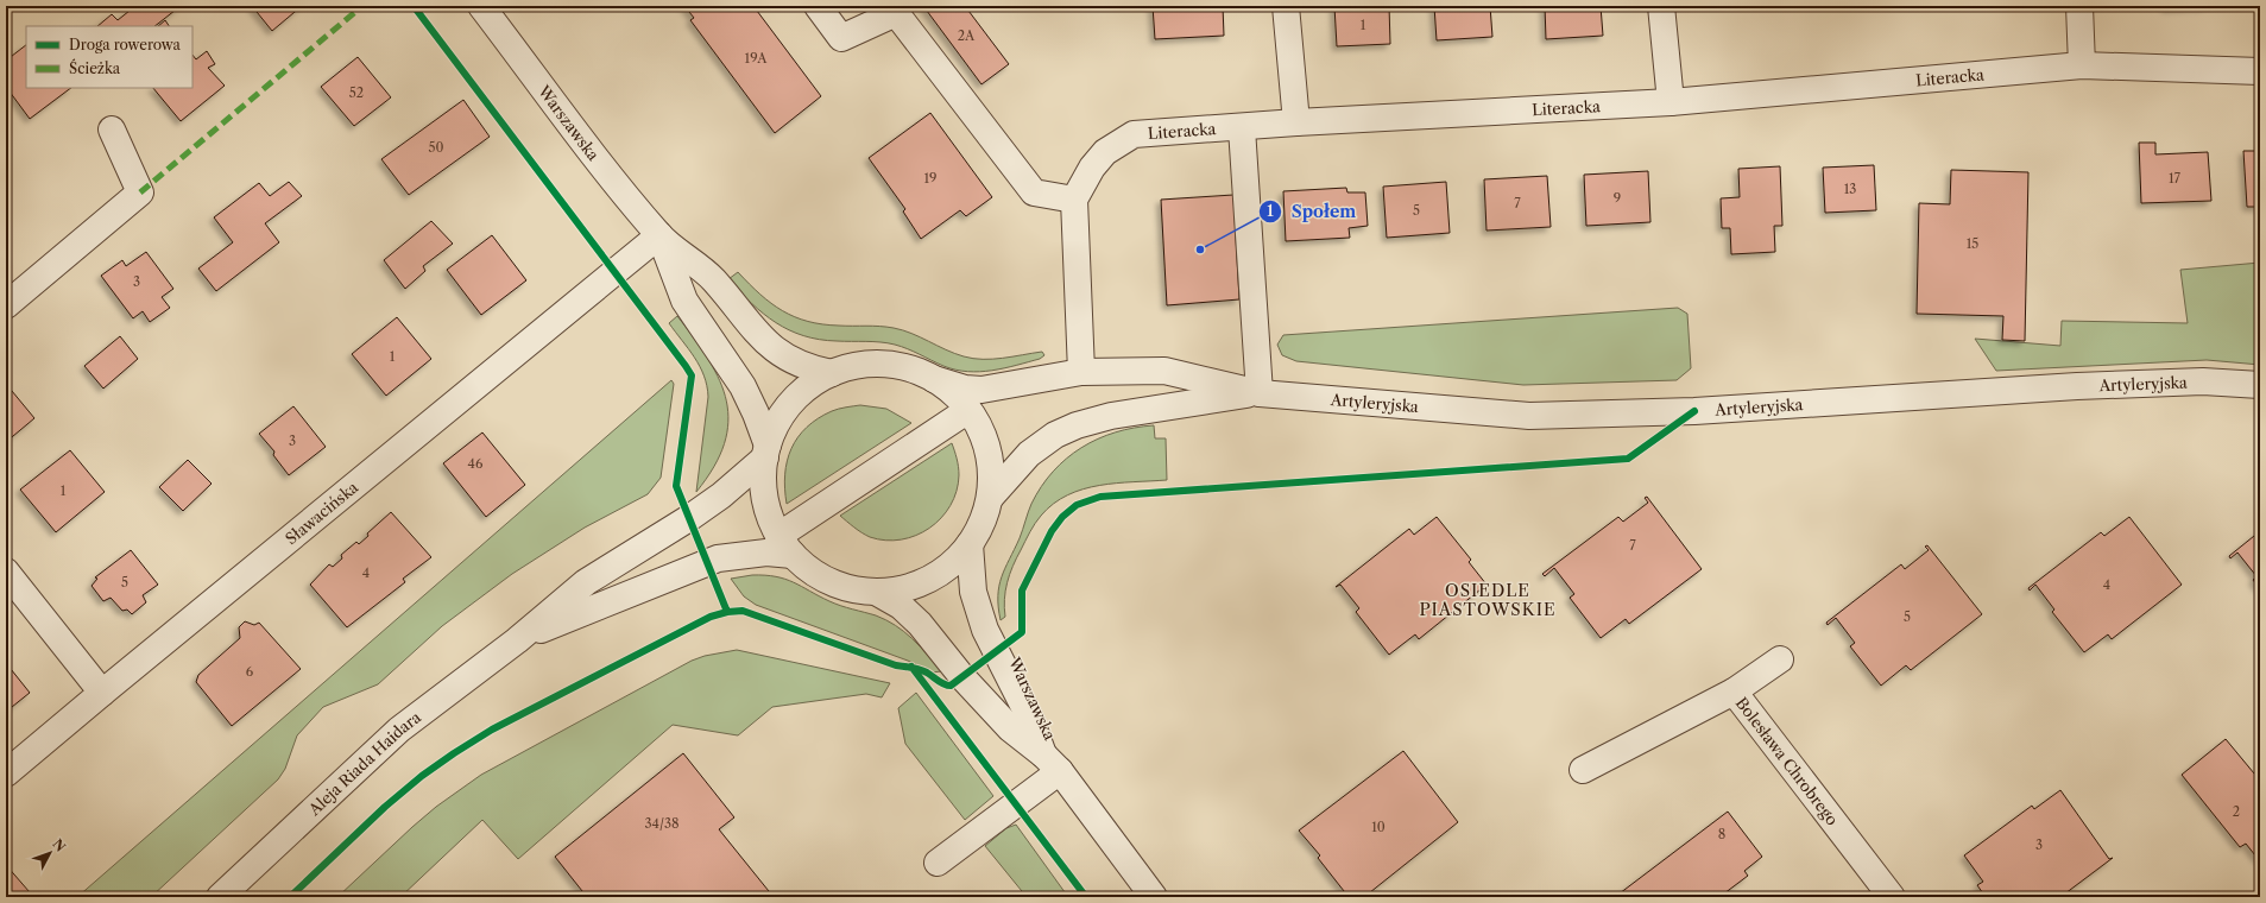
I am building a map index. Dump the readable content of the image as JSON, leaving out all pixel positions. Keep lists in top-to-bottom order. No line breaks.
{"streets":{"street":["Literacka","Warszawska","Artyleryjska","Sławacińska","Bolesława Chrobrego","Aleja Riada Haidara"]},"crossings":[["Warszawska","Sławacińska"],["Warszawska","Aleja Riada Haidara"]],"districts":["OSIEDLE PIASTOWSKIE"],"places":["Społem"],"house_numbers":["1","2A","19A","52","50","19","17","13","9","7","5","15","3","1","3","46","1","7","4","5","4","5","6","2","34/38","10","8","3"],"legend":["Droga rowerowa","Ścieżka"],"north":"top right"}
